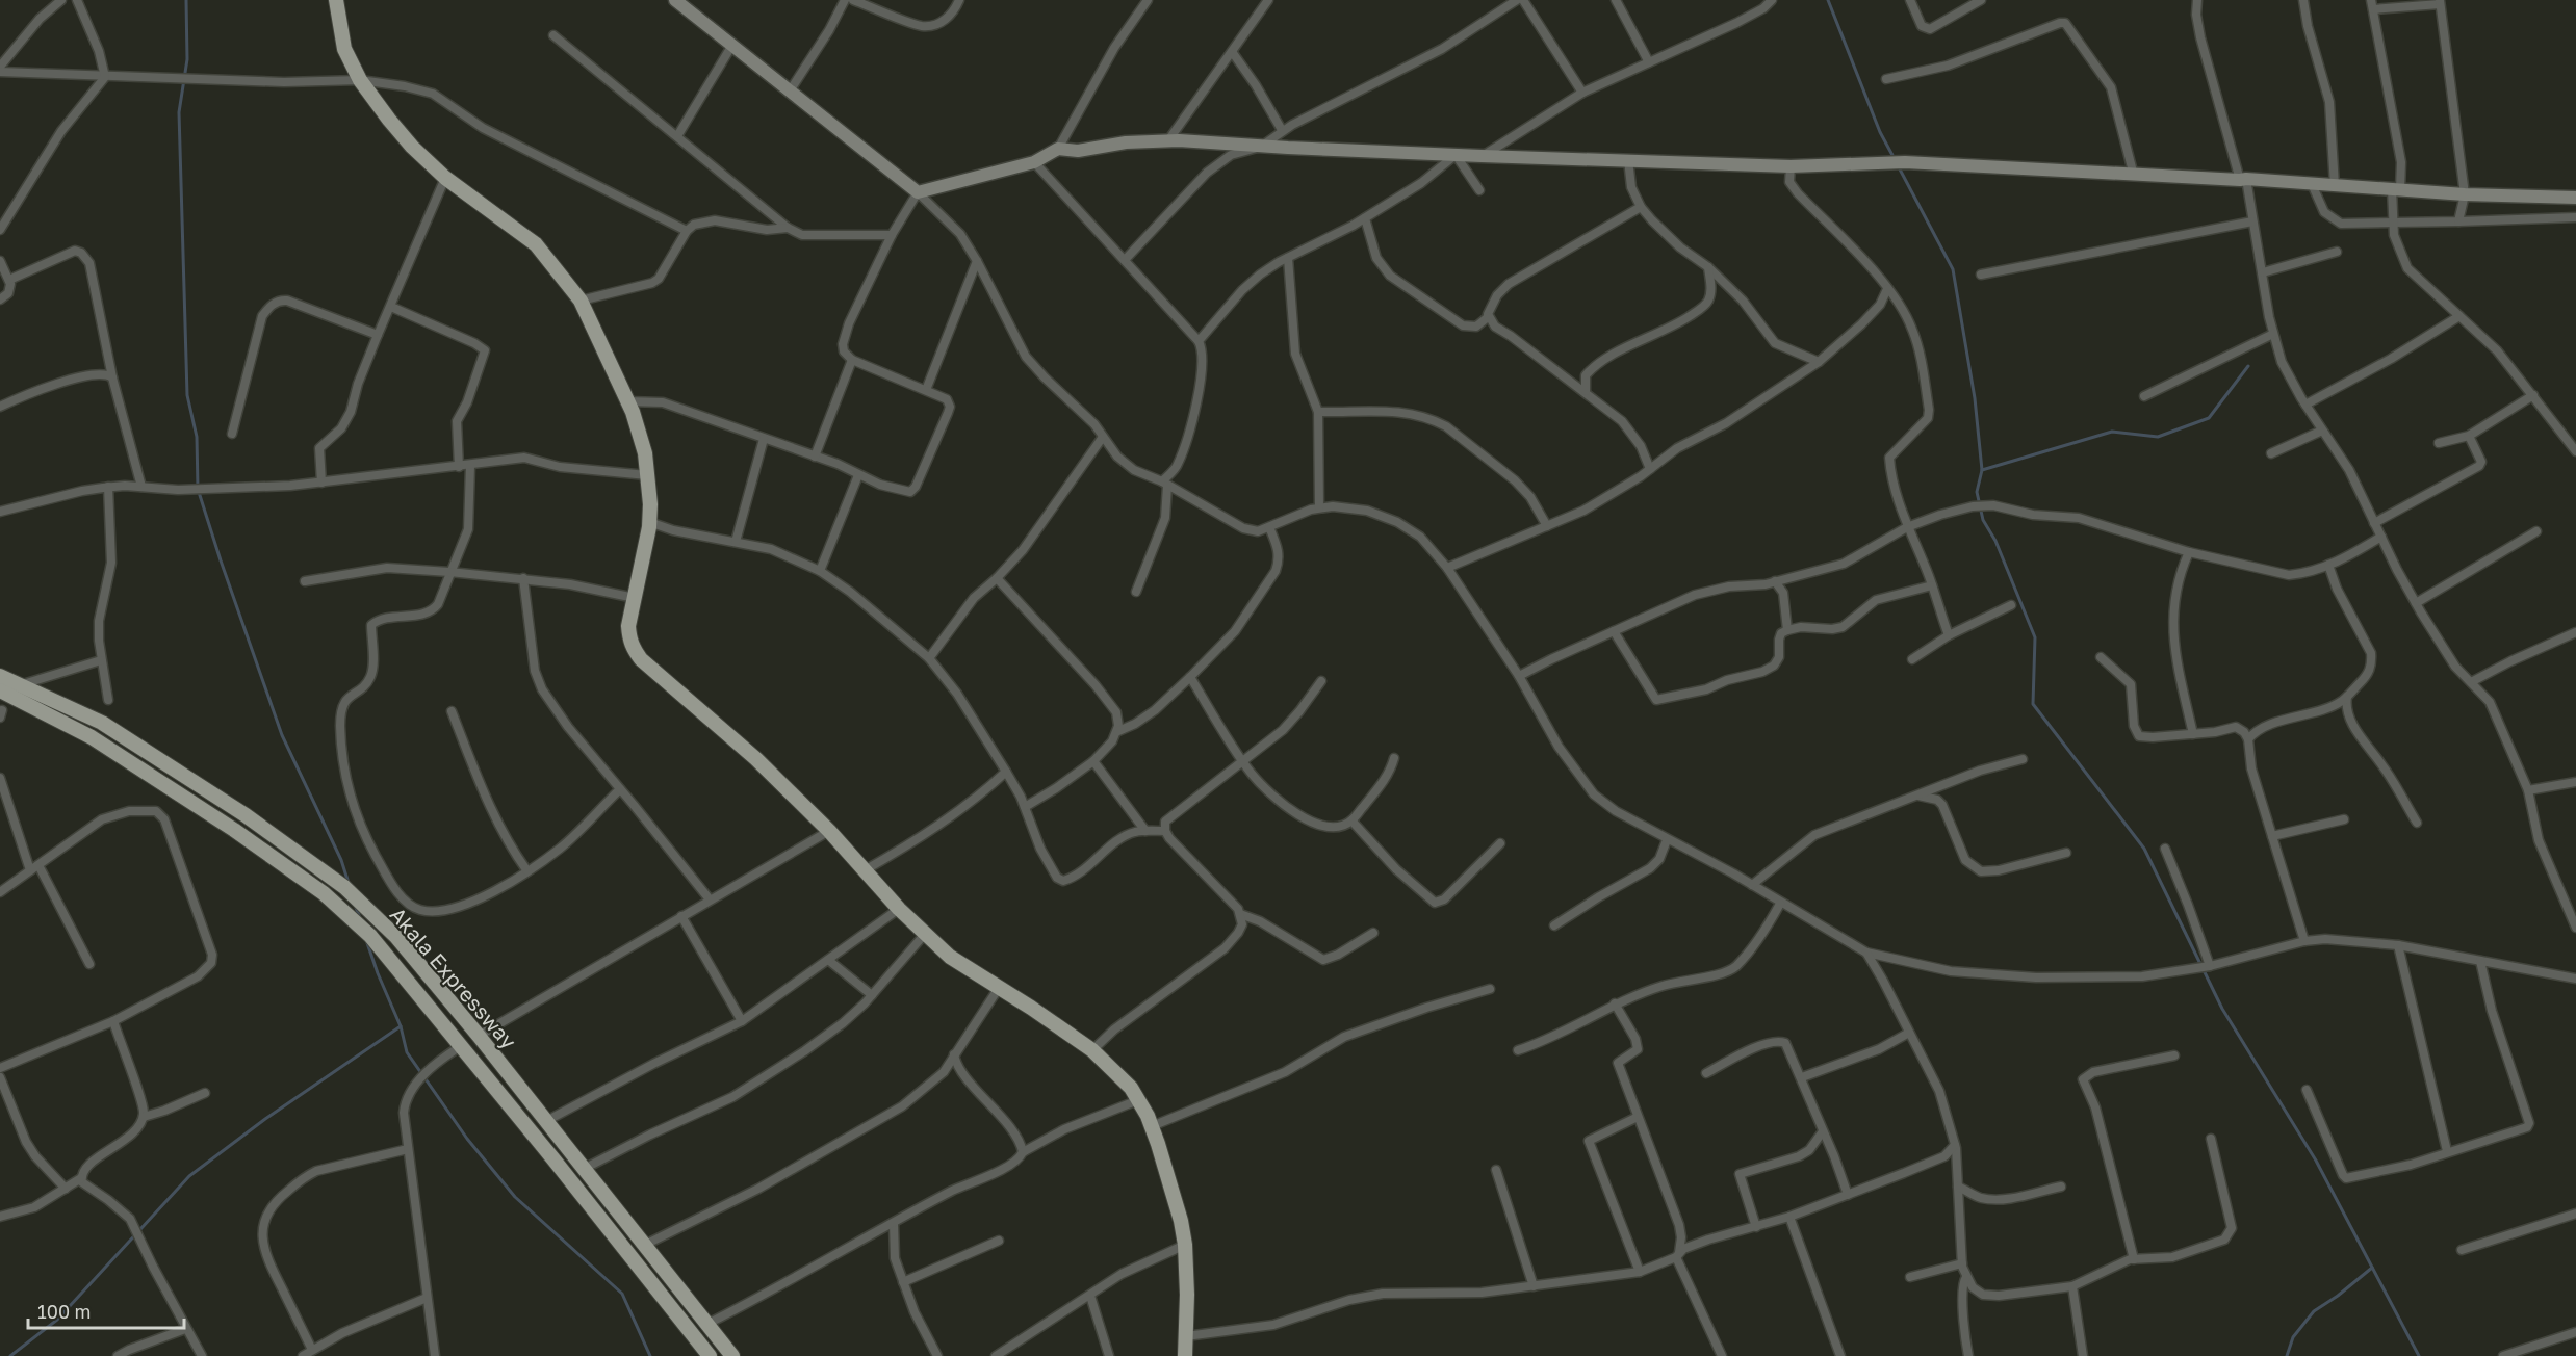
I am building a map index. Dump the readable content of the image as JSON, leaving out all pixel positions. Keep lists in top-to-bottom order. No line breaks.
{"streets":{"main road":["Akala Expressway"]},"scale_bar":"100 m"}
